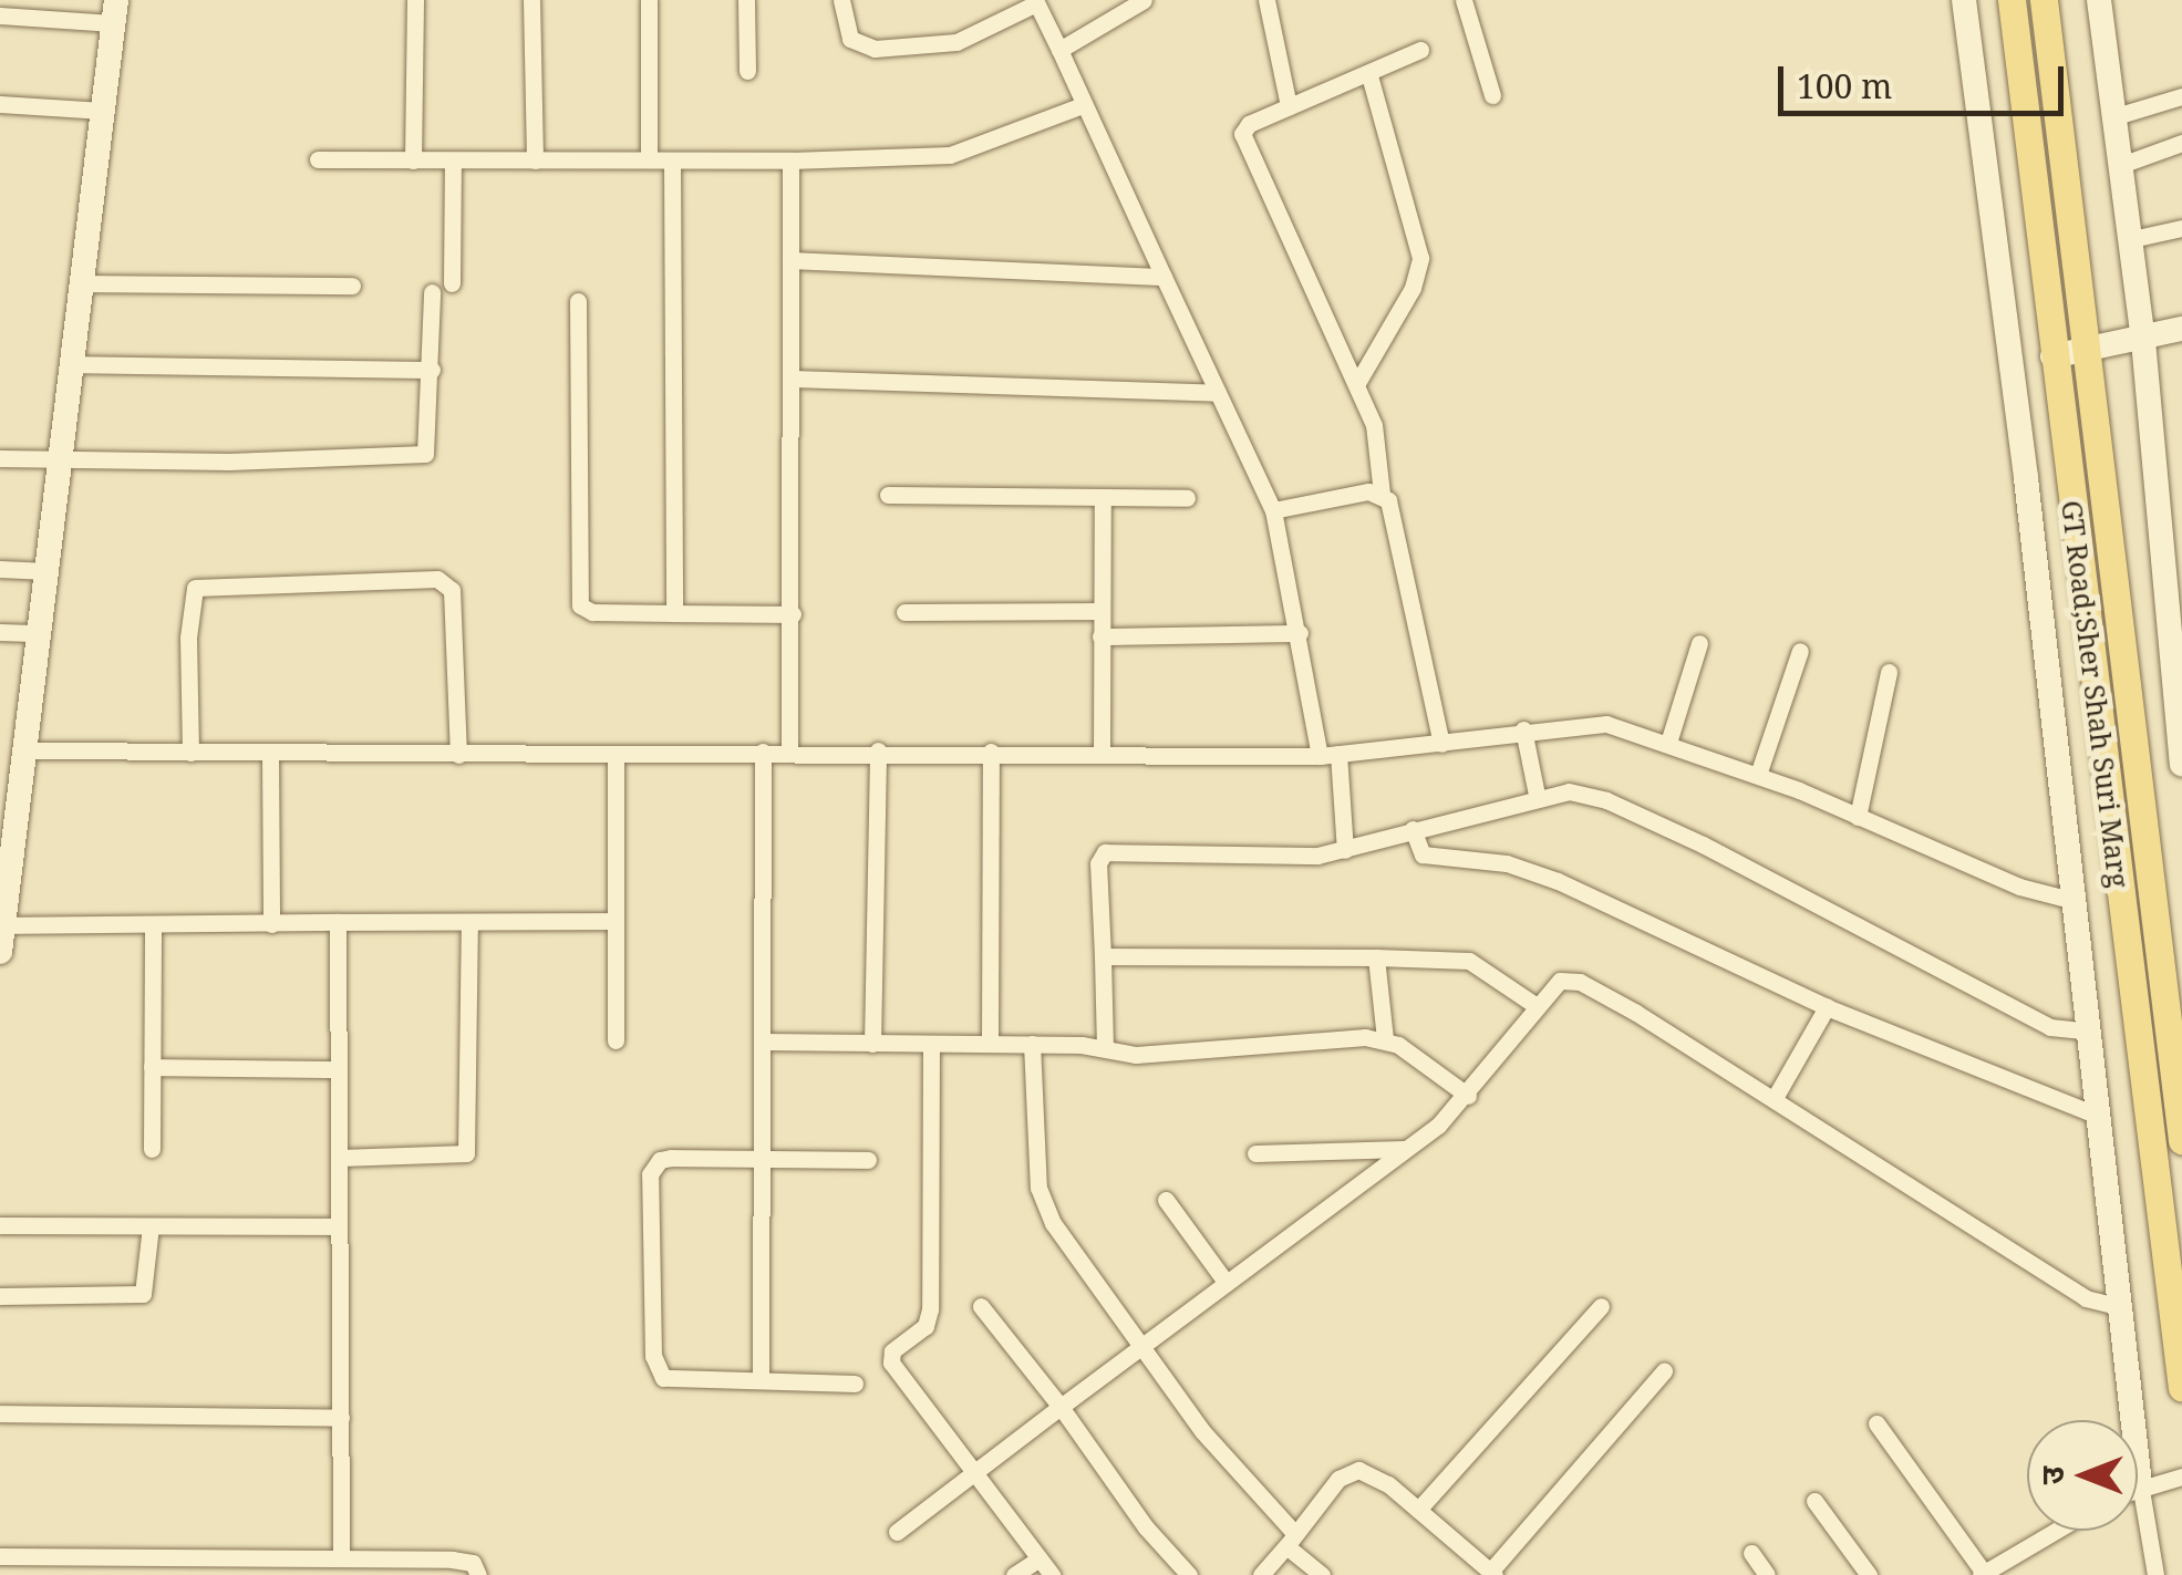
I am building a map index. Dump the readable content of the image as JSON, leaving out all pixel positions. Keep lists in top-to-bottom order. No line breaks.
{"streets":{"main road":["GT Road;Sher Shah Suri Marg"]},"scale_bar":"100 m","north":"left"}
